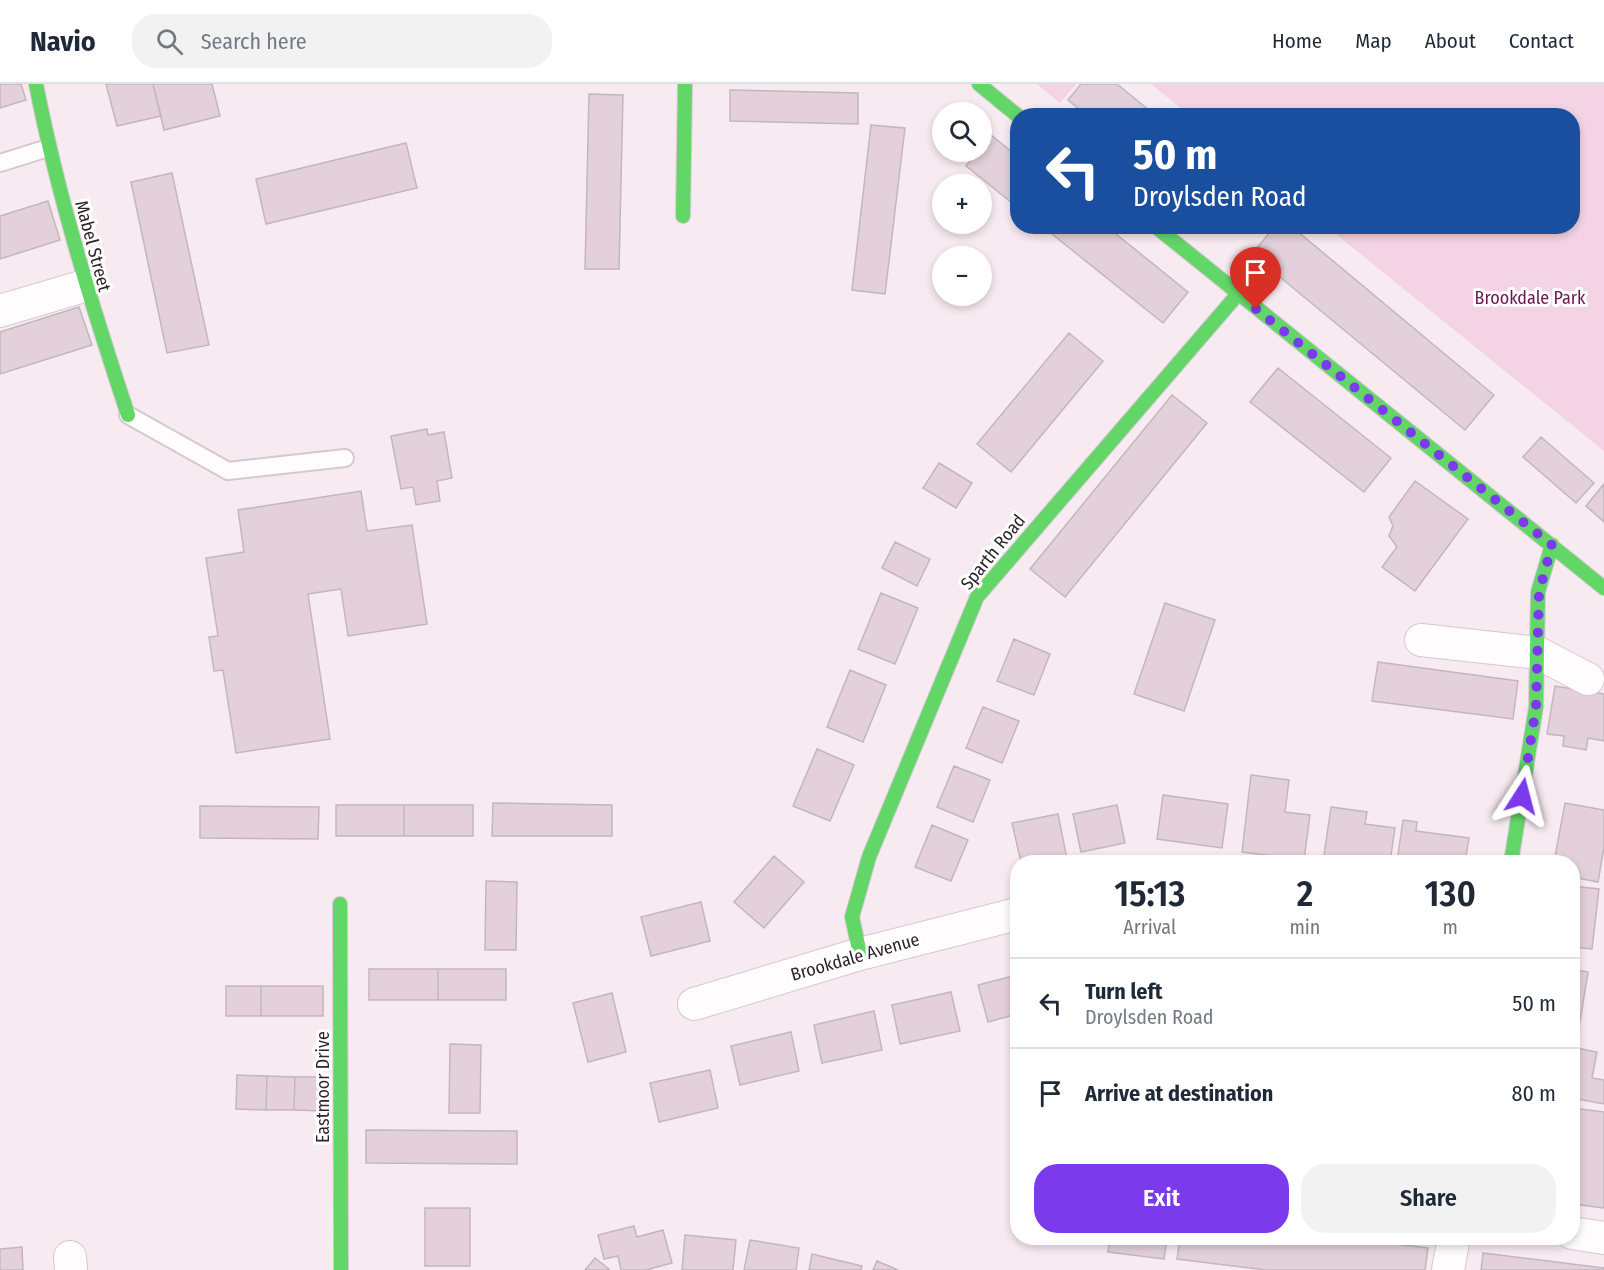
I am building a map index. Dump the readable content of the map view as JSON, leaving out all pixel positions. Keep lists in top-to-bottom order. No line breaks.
{"streets":{"street":["Mabel Street","Sparth Road","Brookdale Avenue","Eastmoor Drive"]},"crossings":[["Sparth Road","Brookdale Avenue"]],"parks":["Brookdale Park"],"page":{"header":"Navio","search":"Search here","nav":["Home","Map","About","Contact"],"map_buttons":["+","−"],"turn":["50 m","Droylsden Road"],"eta":["15:13","Arrival","2","min","130","m"],"list":[{"name":"Turn left","note":"Droylsden Road","value":"50 m"},{"name":"Arrive at destination","value":"80 m"}],"buttons":["Exit","Share"]}}
